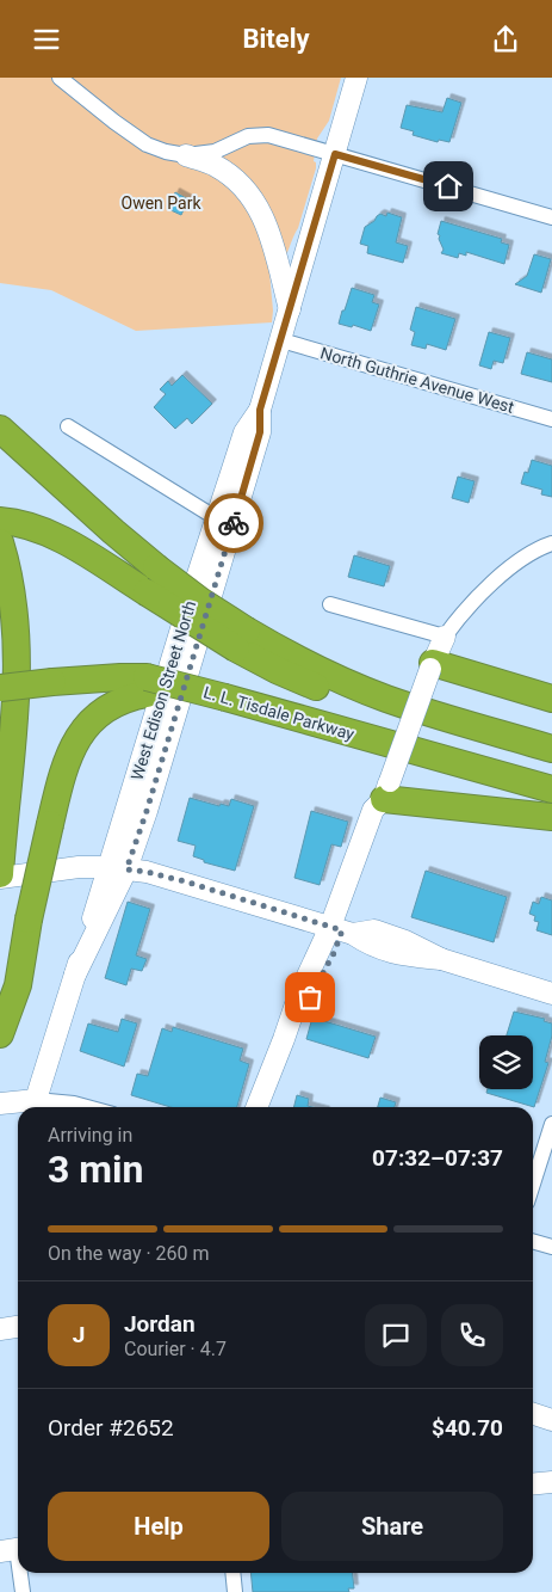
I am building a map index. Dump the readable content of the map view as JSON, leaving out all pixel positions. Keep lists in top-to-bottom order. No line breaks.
{"streets":{"highway":["L. L. Tisdale Parkway"],"street":["North Guthrie Avenue West","West Edison Street North"]},"crossings":[["North Guthrie Avenue West","West Edison Street North"]],"parks":["Owen Park"],"page":{"header":"Bitely","heading":["3 min","Arriving in","07:32–07:37"],"panel":["Jordan","Courier · 4.7","Order #2652","$40.70"],"bar":"On the way · 260 m","round":"J","buttons":["Help","Share"]}}
